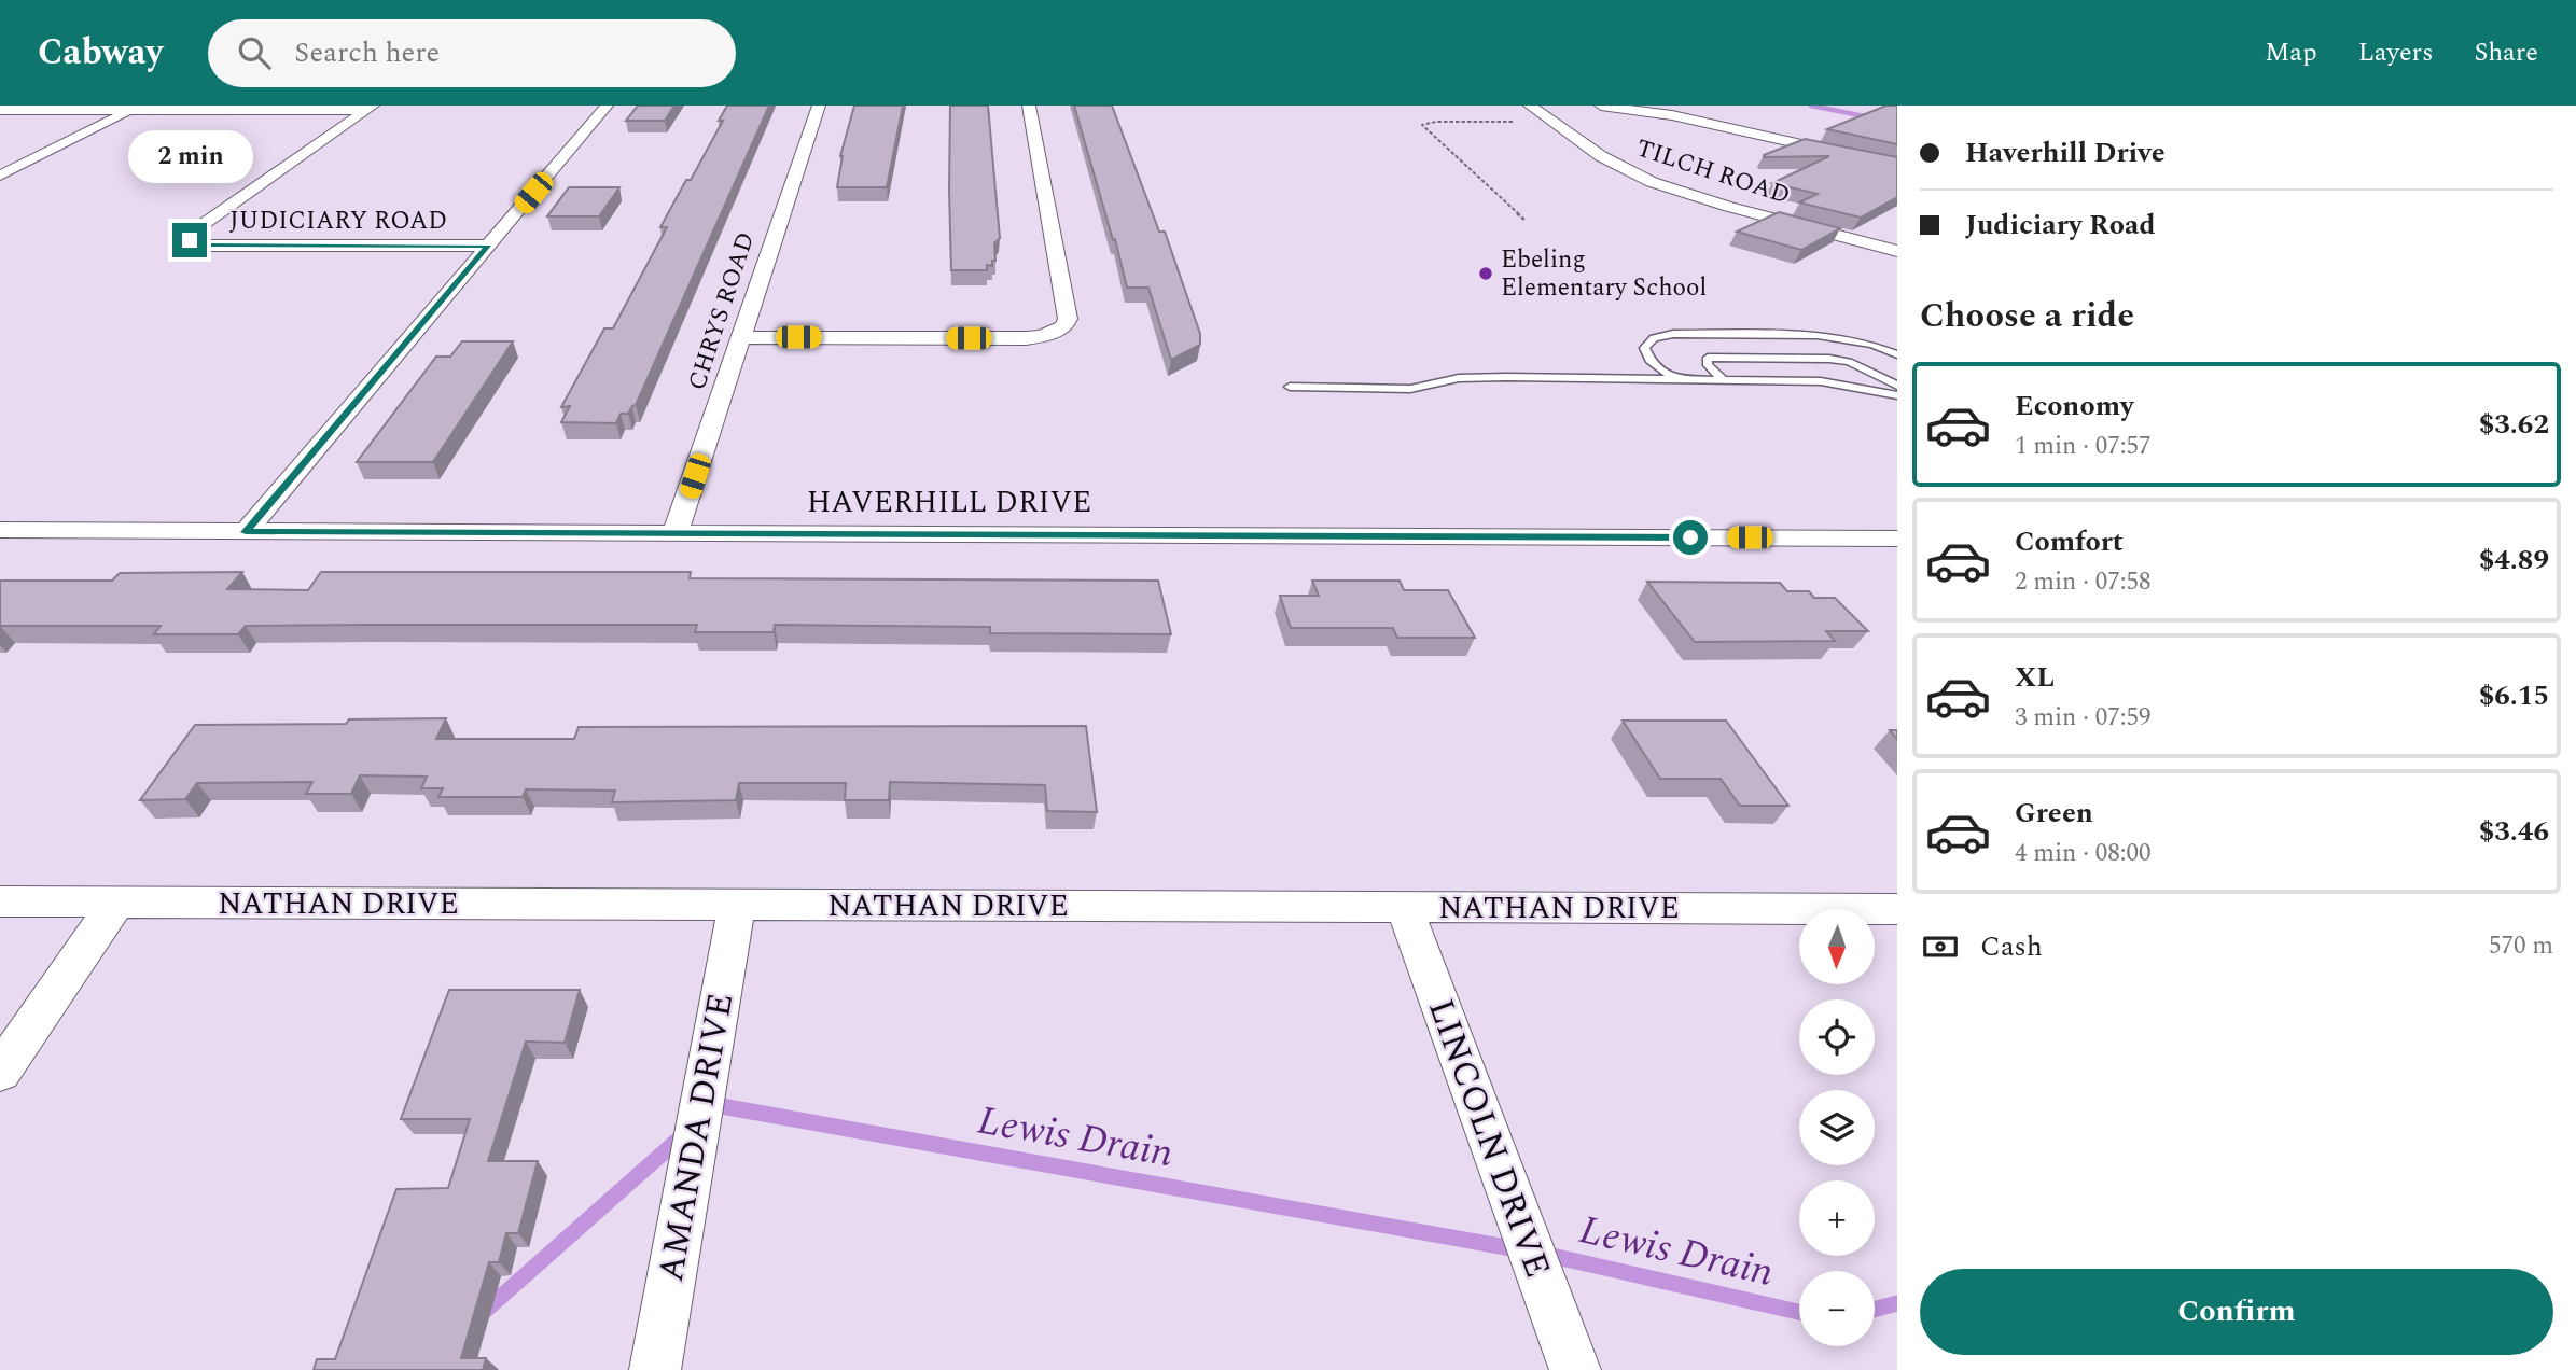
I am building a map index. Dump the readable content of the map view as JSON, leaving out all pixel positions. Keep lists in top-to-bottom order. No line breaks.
{"streets":{"street":["TILCH ROAD","JUDICIARY ROAD","CHRYS ROAD","HAVERHILL DRIVE","NATHAN DRIVE","AMANDA DRIVE","LINCOLN DRIVE"]},"crossings":[["CHRYS ROAD","HAVERHILL DRIVE"],["NATHAN DRIVE","AMANDA DRIVE"],["NATHAN DRIVE","LINCOLN DRIVE"]],"water":["Lewis Drain"],"places":["Ebeling Elementary School"],"north":"bottom","page":{"header":"Cabway","search":"Search here","nav":["Map","Layers","Share"],"banner":["Haverhill Drive","Judiciary Road"],"bubble":"2 min","heading":"Choose a ride","list":[{"name":"Economy","note":"1 min · 07:57","value":"$3.62"},{"name":"Comfort","note":"2 min · 07:58","value":"$4.89"},{"name":"XL","note":"3 min · 07:59","value":"$6.15"},{"name":"Green","note":"4 min · 08:00","value":"$3.46"}],"pay":["Cash","570 m"],"map_buttons":["+","−"],"buttons":"Confirm"}}
